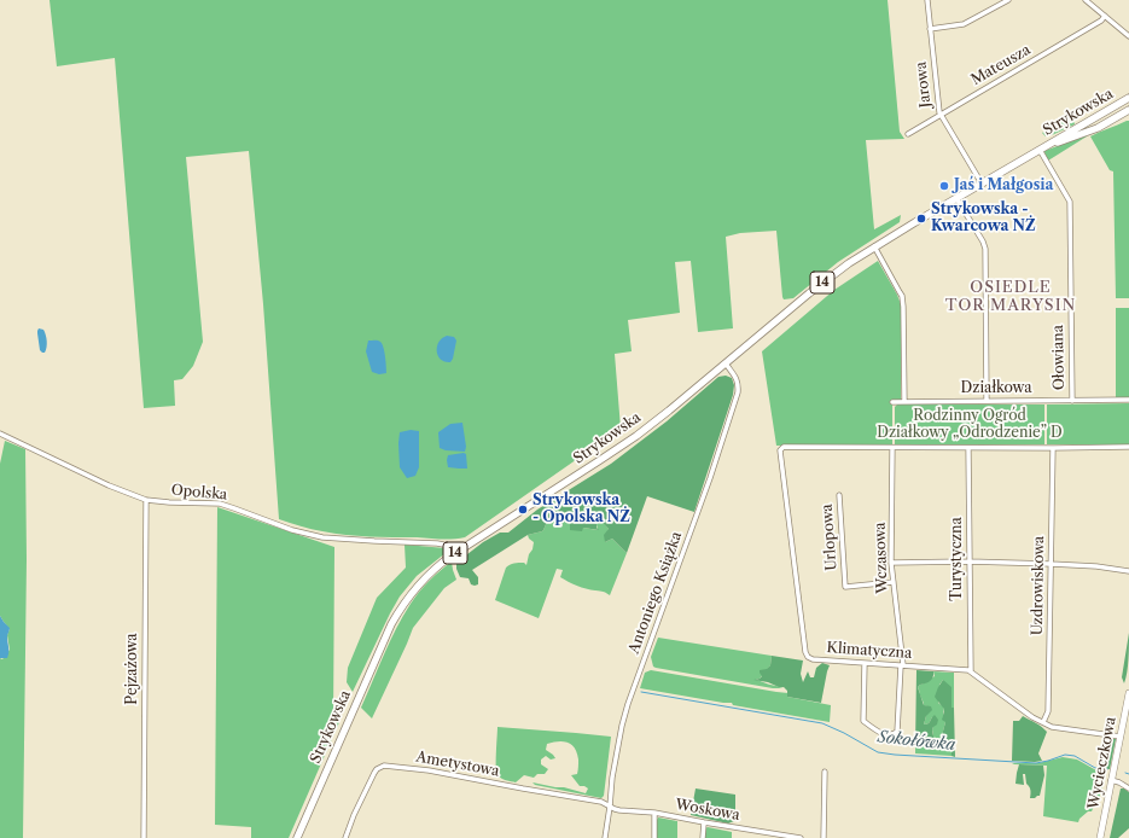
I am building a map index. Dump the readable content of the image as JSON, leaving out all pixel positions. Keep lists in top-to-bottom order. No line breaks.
{"streets":{"main road":["Strykowska","14"],"street":["Mateusza","Jarowa","Ołowiana","Działkowa","Opolska","Urlopowa","Wczasowa","Turystyczna","Uzdrowiskowa","Antoniego Książka","Klimatyczna","Pejzażowa","Wycieczkowa","Ametystowa","Woskowa"]},"crossings":[["Mateusza","Jarowa"],["Jarowa","Strykowska"],["Strykowska","Ołowiana"],["Strykowska","Opolska"],["Strykowska","Antoniego Książka"],["Ołowiana","Działkowa"],["Opolska","Pejzażowa"],["Urlopowa","Wczasowa"],["Wczasowa","Klimatyczna"],["Turystyczna","Klimatyczna"],["Antoniego Książka","Ametystowa"],["Antoniego Książka","Woskowa"],["Ametystowa","Woskowa"]],"districts":["OSIEDLE TOR MARYSIN"],"water":["Sokołówka"],"parks":["Rodzinny Ogród Działkowy „Odrodzenie” D"],"places":["Jaś i Małgosia","Strykowska - Kwarcowa NŻ","Strykowska - Opolska NŻ"]}
